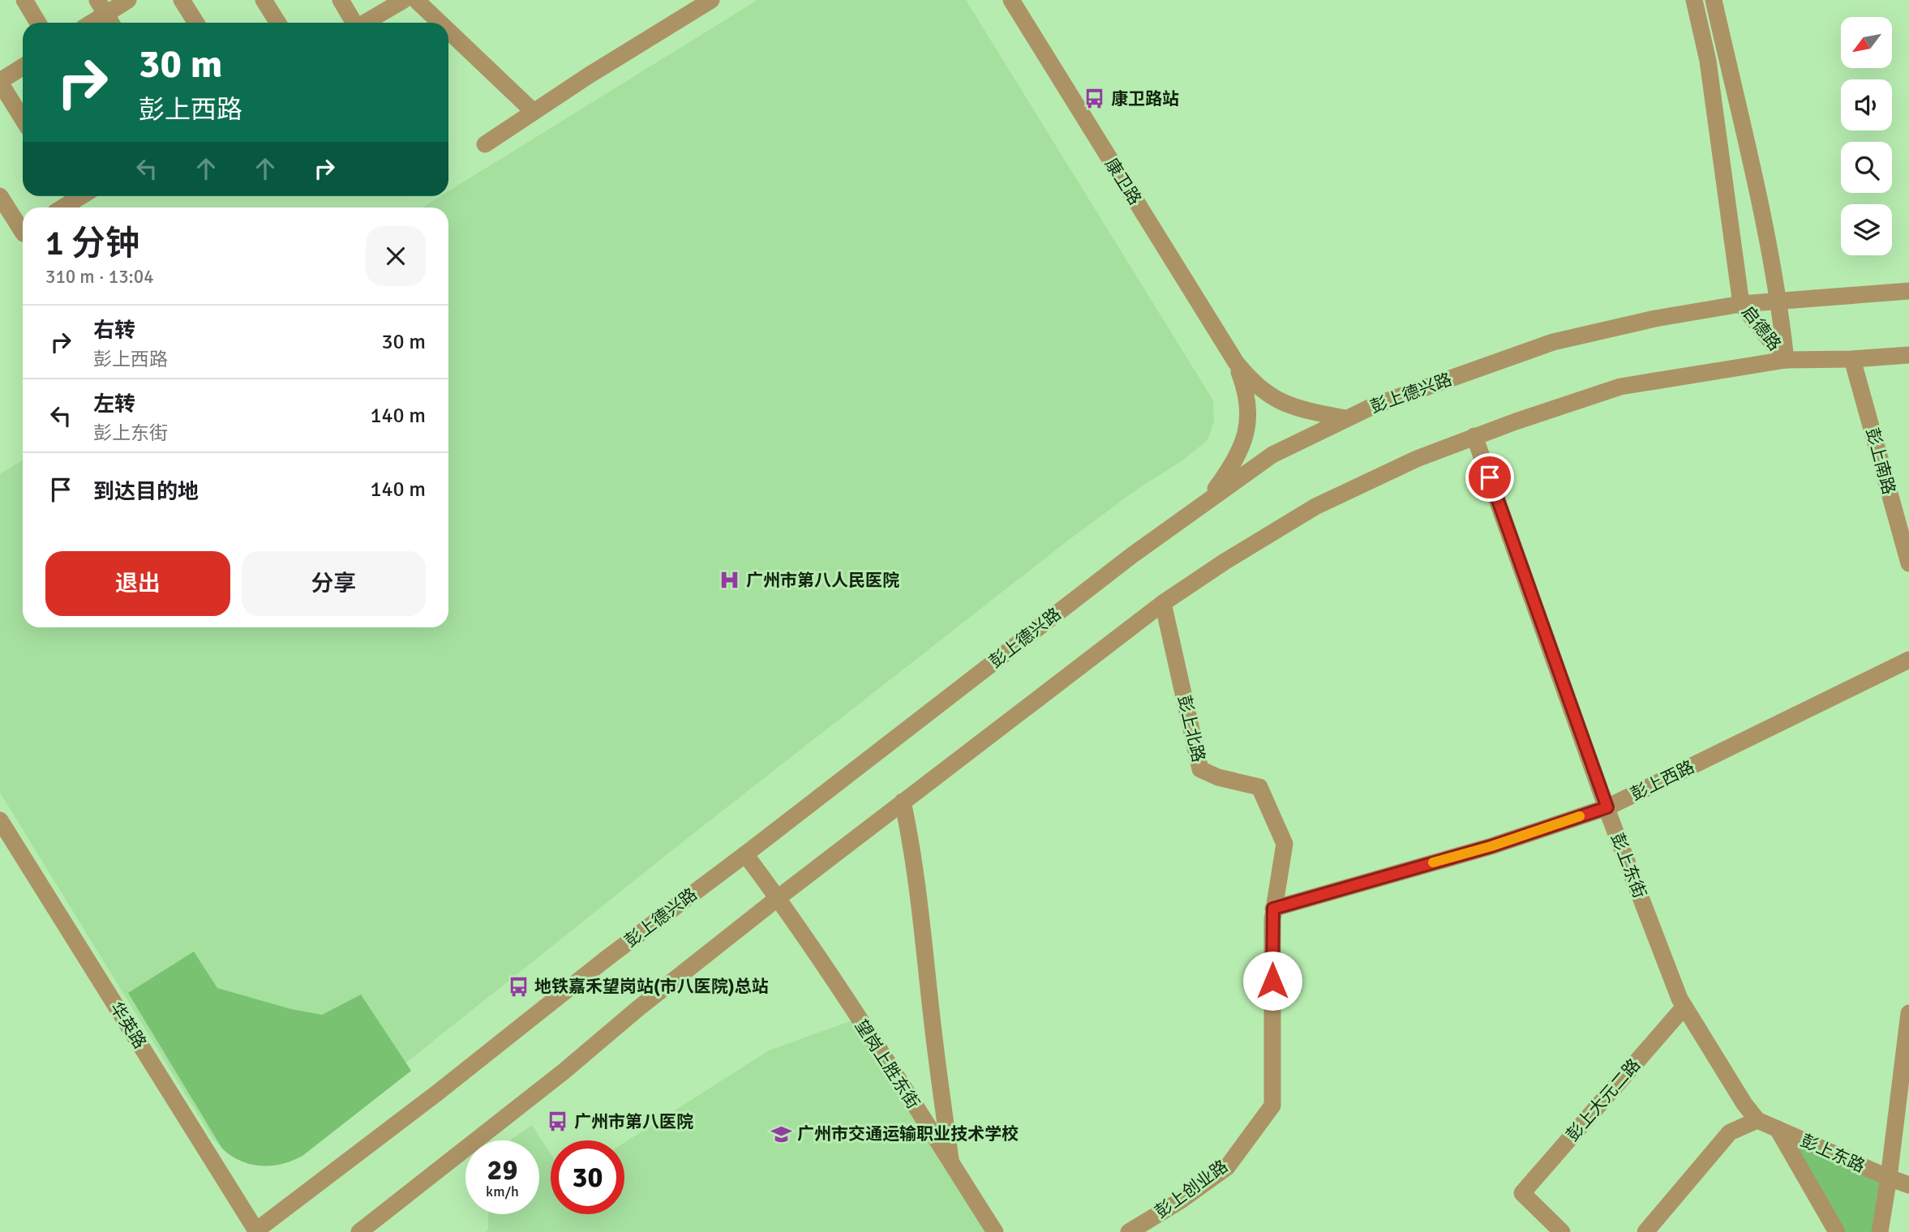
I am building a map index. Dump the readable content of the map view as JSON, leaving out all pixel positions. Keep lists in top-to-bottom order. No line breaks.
{"streets":{"street":["康卫路","启德路","彭上德兴路","彭上南路","彭上北路","彭上西路","彭上东街","华英路","望岗上胜东街","彭上大元二路","彭上东路","彭上创业路"]},"crossings":[["启德路","彭上德兴路"],["彭上德兴路","华英路"],["彭上德兴路","望岗上胜东街"],["彭上北路","彭上西路"],["彭上北路","彭上创业路"],["彭上西路","彭上东街"],["彭上西路","彭上创业路"],["彭上东街","彭上大元二路"],["彭上东街","彭上东路"]],"places":{"bus stop":["康卫路站","地铁嘉禾望岗站(市八医院)总站","广州市第八医院"],"hospital":["广州市第八人民医院"],"school or university":["广州市交通运输职业技术学校"]},"north":"bottom left","page":{"turn":["30 m","彭上西路"],"heading":["1 分钟","310 m · 13:04"],"list":[{"name":"右转","note":"彭上西路","value":"30 m"},{"name":"左转","note":"彭上东街","value":"140 m"},{"name":"到达目的地","value":"140 m"}],"buttons":["退出","分享"],"speed":"29 km/h","limit":"30"}}
